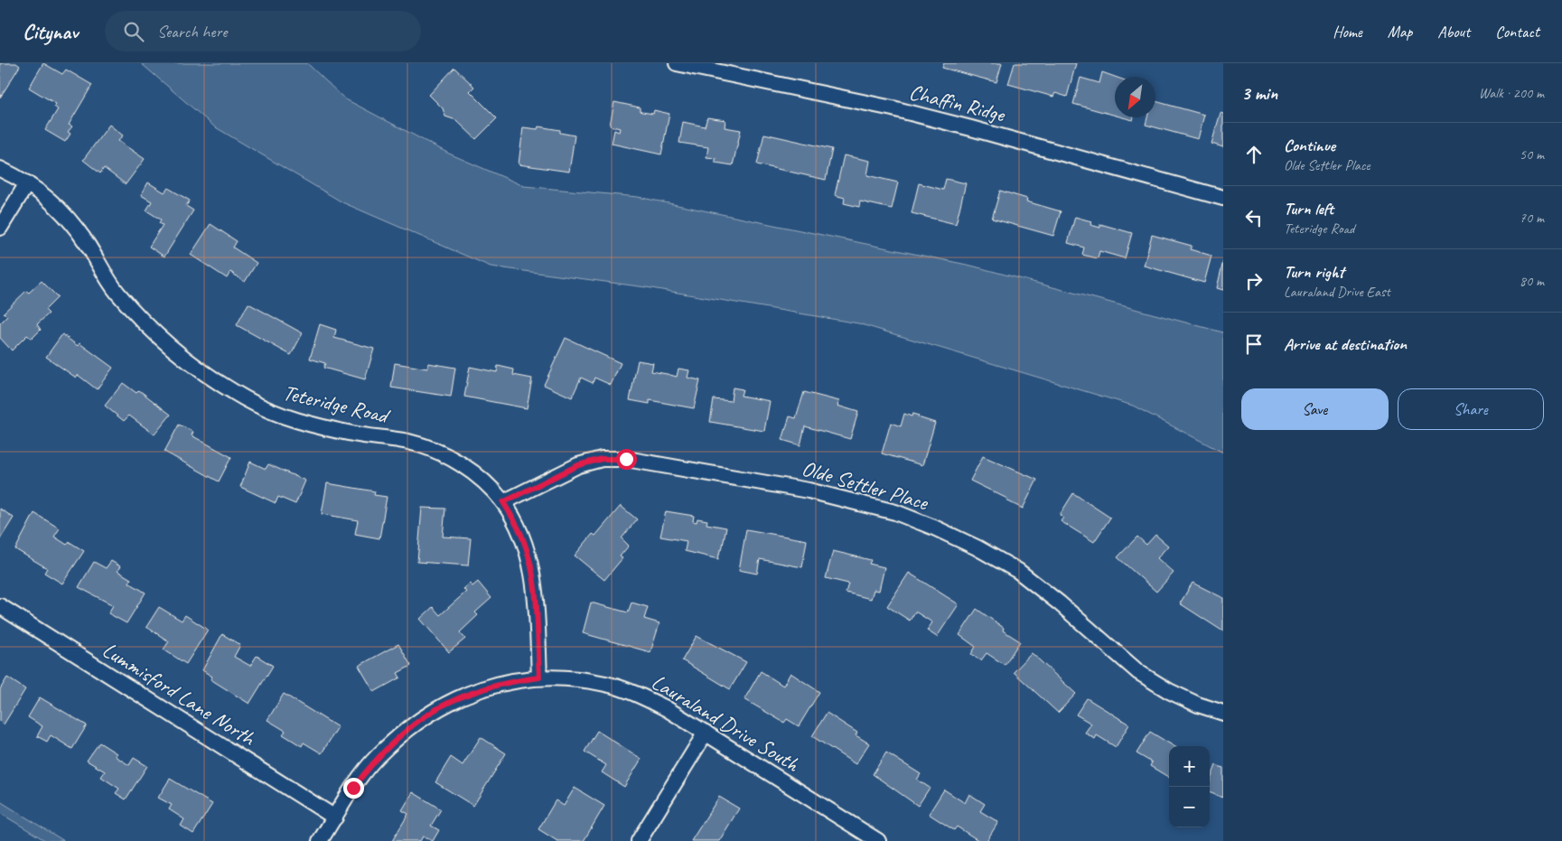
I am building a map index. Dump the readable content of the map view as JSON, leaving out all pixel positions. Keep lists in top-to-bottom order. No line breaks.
{"streets":{"street":["Chaffin Ridge","Teteridge Road","Olde Settler Place","Lummisford Lane North","Lauraland Drive South"]},"crossings":[["Teteridge Road","Olde Settler Place"],["Teteridge Road","Lauraland Drive South"],["Lummisford Lane North","Lauraland Drive South"]],"north":"bottom left","page":{"header":"Citynav","search":"Search here","nav":["Home","Map","About","Contact"],"heading":["3 min","Walk · 200 m"],"list":[["Continue","Olde Settler Place","50 m"],["Turn left","Teteridge Road","70 m"],["Turn right","Lauraland Drive East","80 m"],"Arrive at destination"],"buttons":["Save","Share"],"map_buttons":["+","−"]}}
